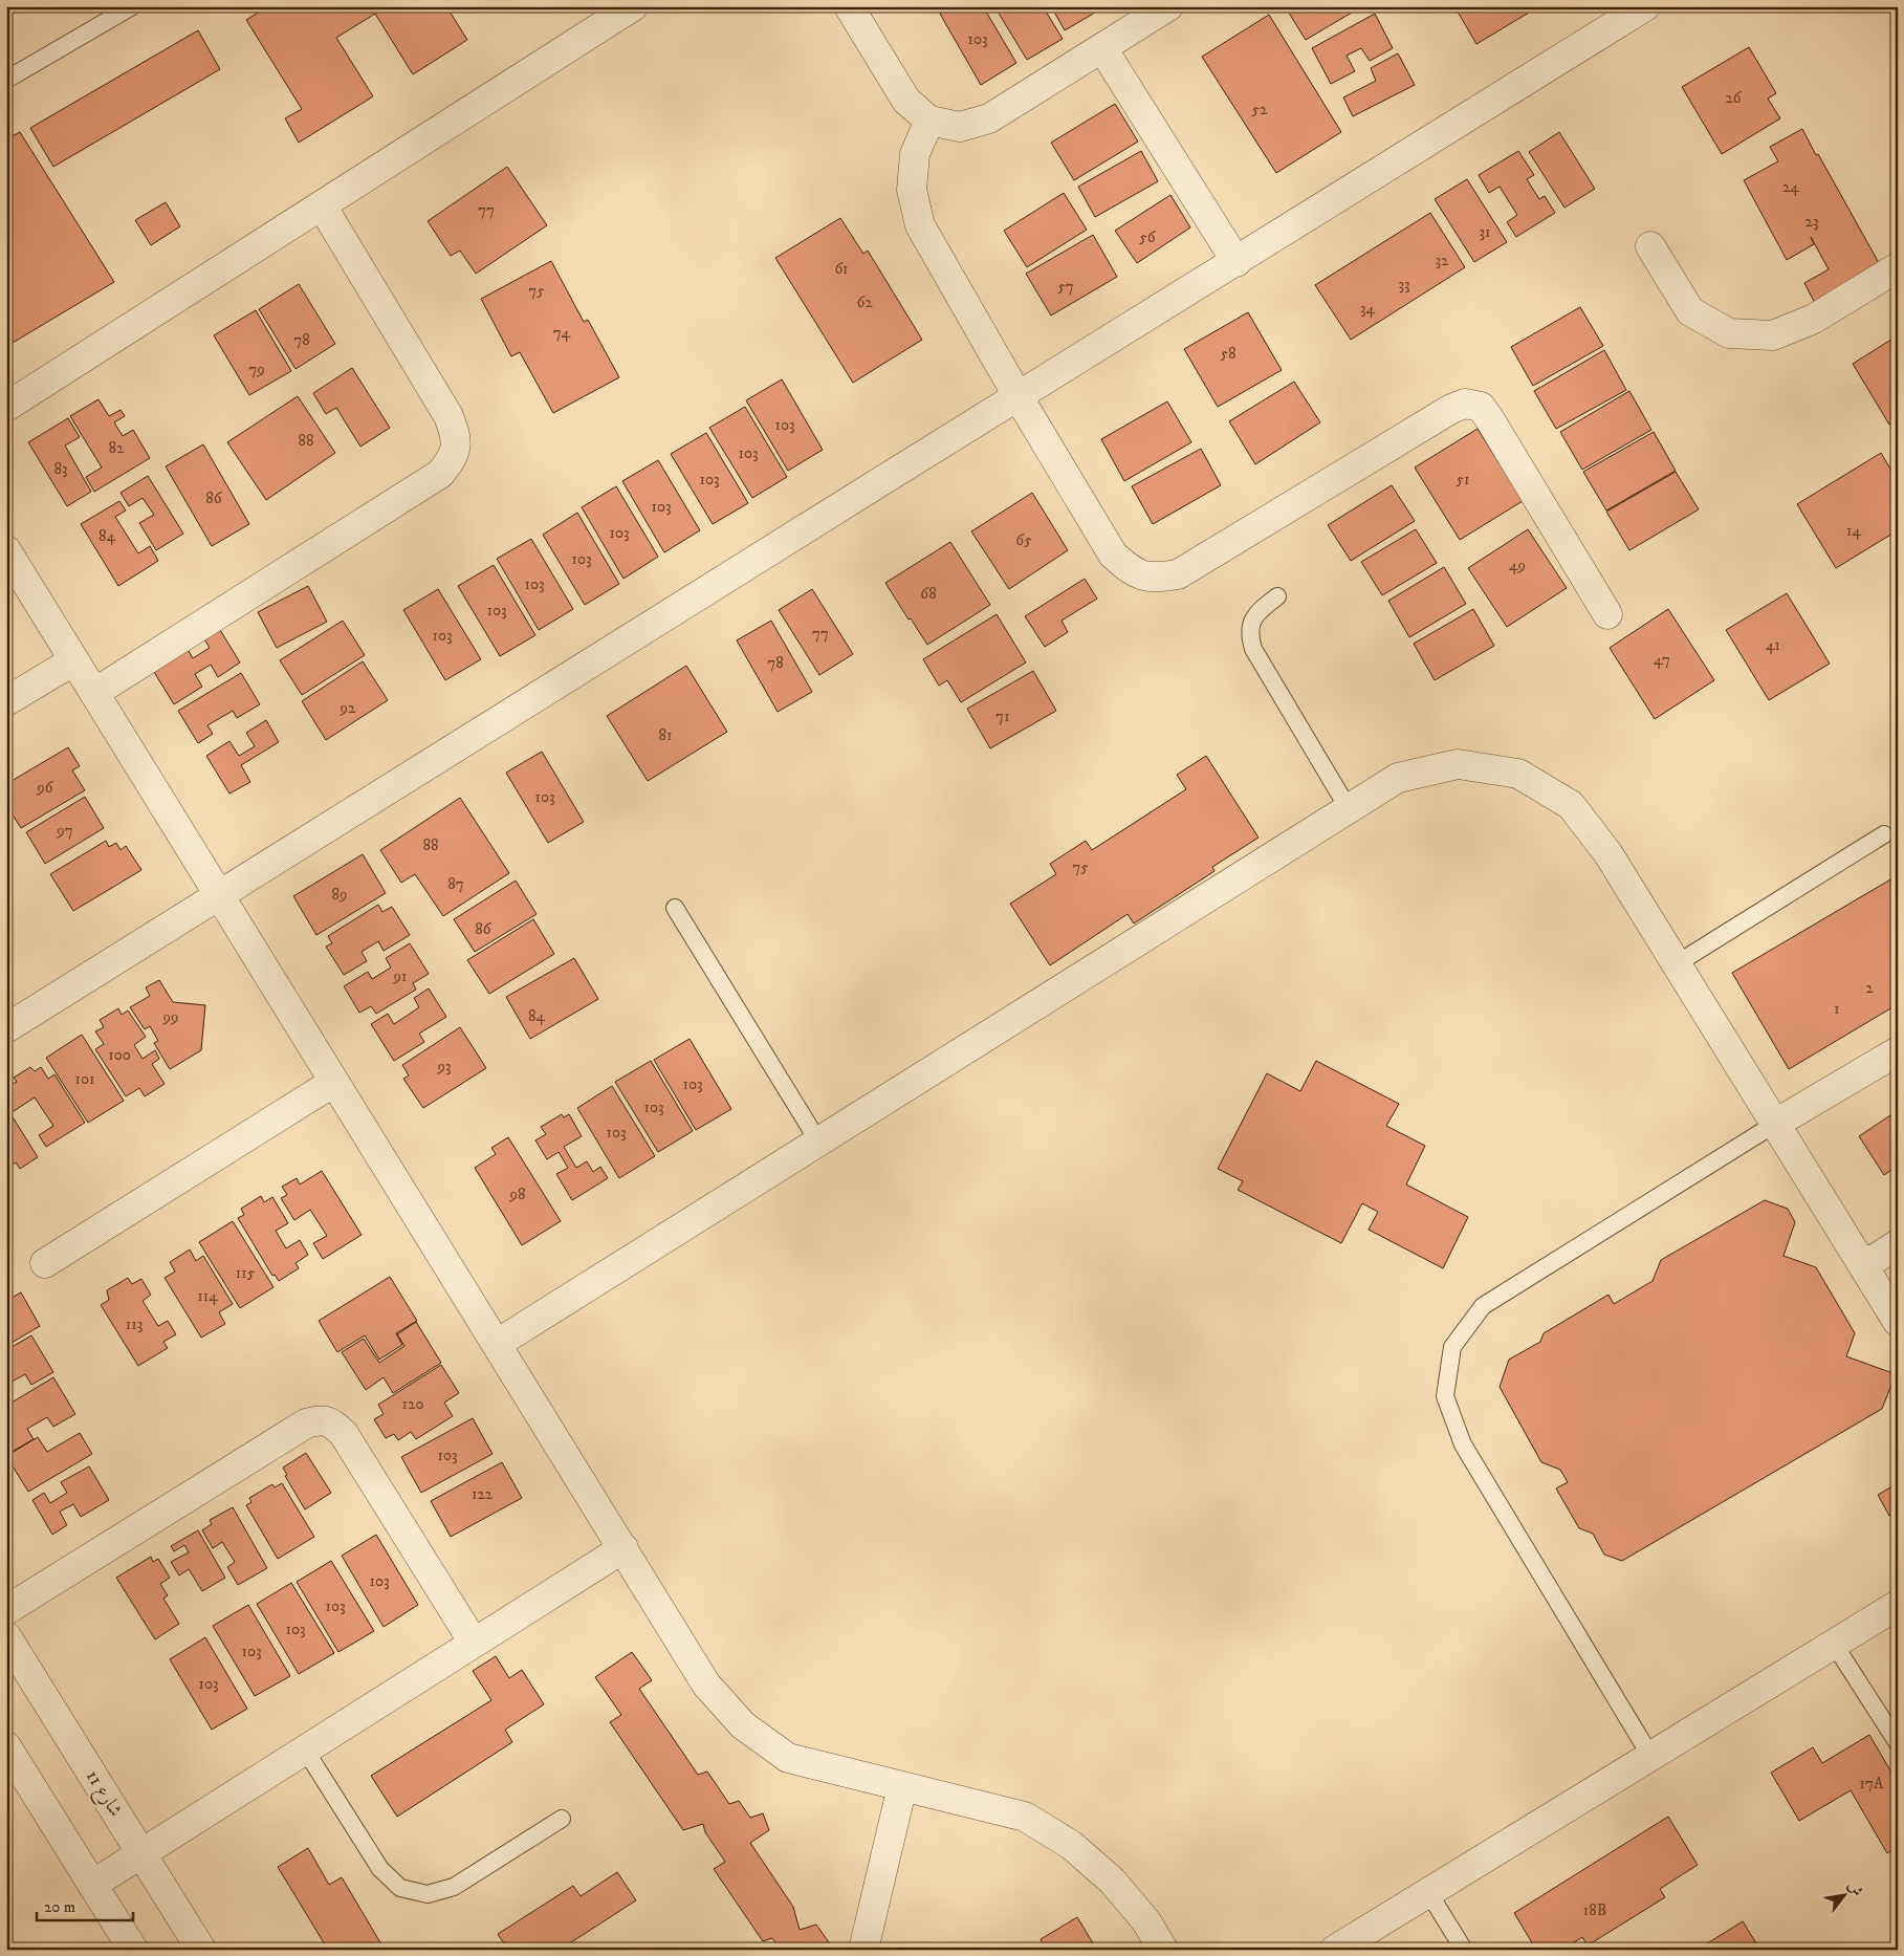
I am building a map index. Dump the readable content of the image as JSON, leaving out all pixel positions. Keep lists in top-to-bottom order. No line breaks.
{"streets":{"street":["شارع 11"]},"house_numbers":["103","26","52","24","77","23","31","56","32","61","33","57","75","62","34","74","78","58","79","103","88","82","103","83","103","51","86","103","14","103","84","65","103","49","103","68","103","77","103","41","47","78","92","71","81","96","103","97","88","75","87","89","86","91","2","1","84","99","100","93","101","103","103","103","98","115","114","113","120","103","122","103","103","103","103","103","17A","18B"],"scale_bar":"20 m","north":"top right"}
